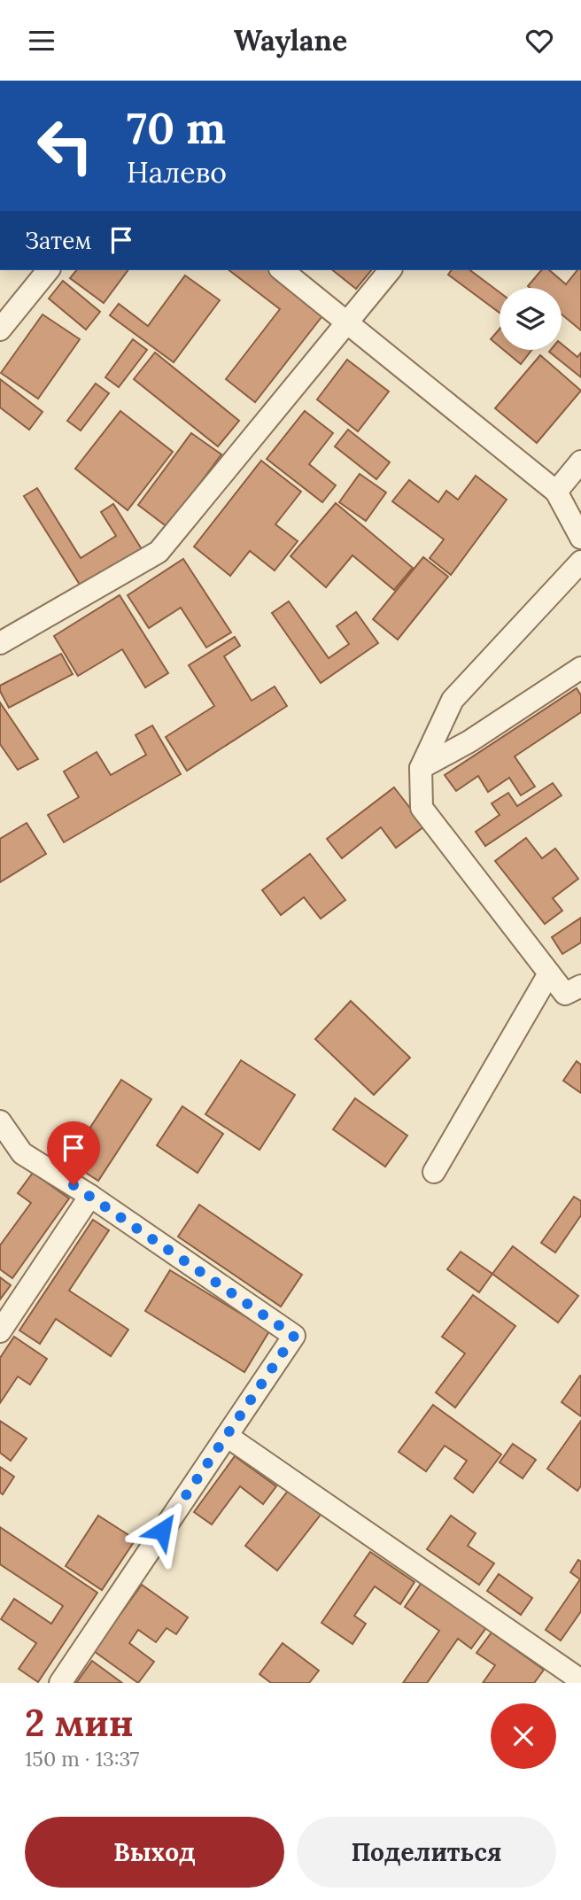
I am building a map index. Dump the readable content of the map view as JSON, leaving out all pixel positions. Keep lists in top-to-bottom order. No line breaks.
{"page":{"header":"Waylane","turn":["70 m","Налево"],"then":"Затем","heading":["2 мин","150 m · 13:37"],"buttons":["Выход","Поделиться"]}}
